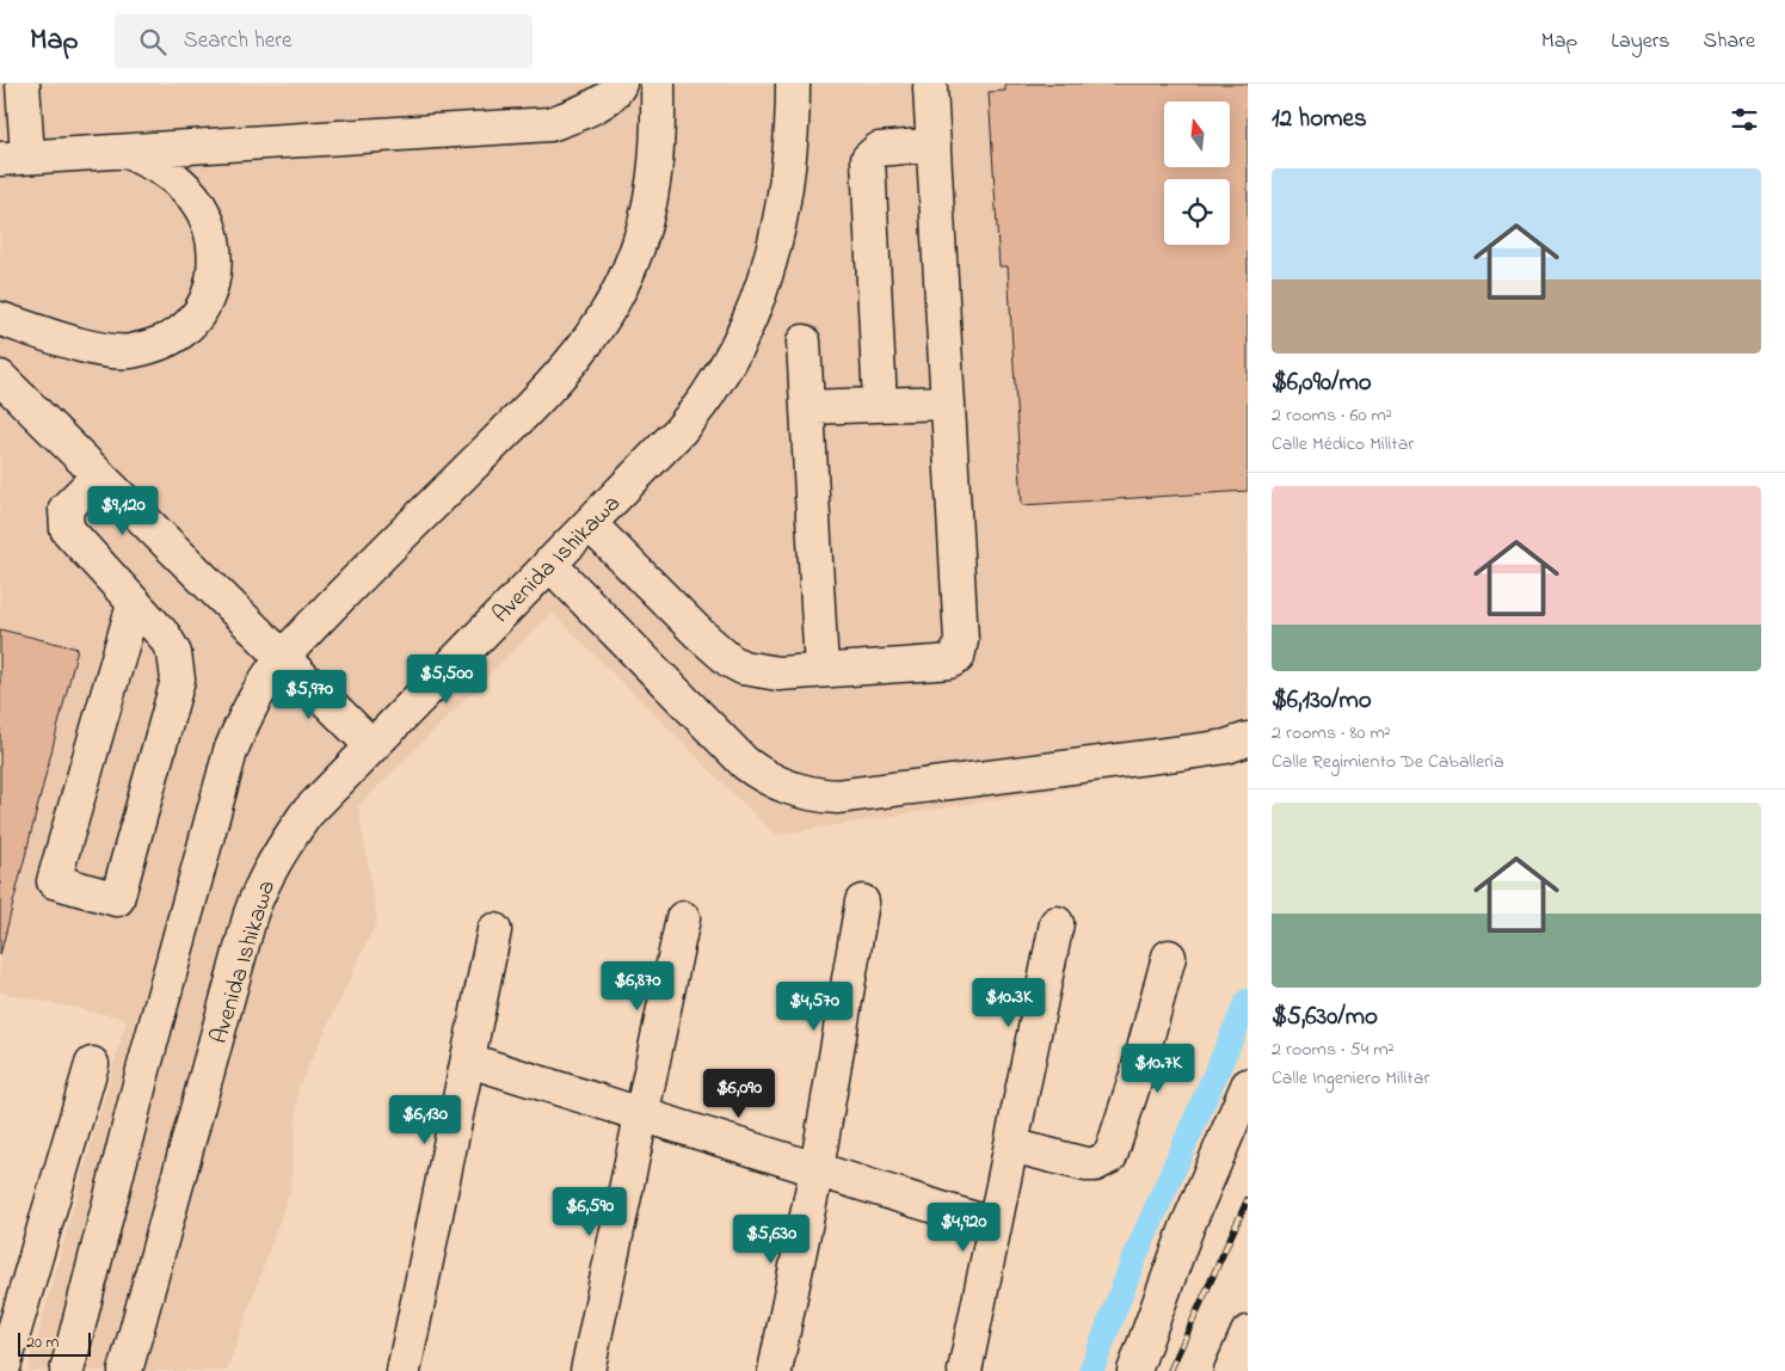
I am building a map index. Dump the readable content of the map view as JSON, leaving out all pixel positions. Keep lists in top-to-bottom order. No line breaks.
{"streets":{"street":["Avenida Ishikawa"]},"scale_bar":"20 m","north":"top","page":{"header":"Map","search":"Search here","nav":["Map","Layers","Share"],"heading":"12 homes","list":[{"name":"$6,090/mo","note":"2 rooms · 60 m² · Calle Médico Militar"},{"name":"$6,130/mo","note":"2 rooms · 80 m² · Calle Regimiento De Caballería"},{"name":"$5,630/mo","note":"2 rooms · 54 m² · Calle Ingeniero Militar"}],"price":["$9,120","$5,500","$5,970","$6,870","$10.3K","$4,570","$10.7K","$6,090","$6,130","$6,590","$4,920","$5,630"],"scale":"20 m"}}
